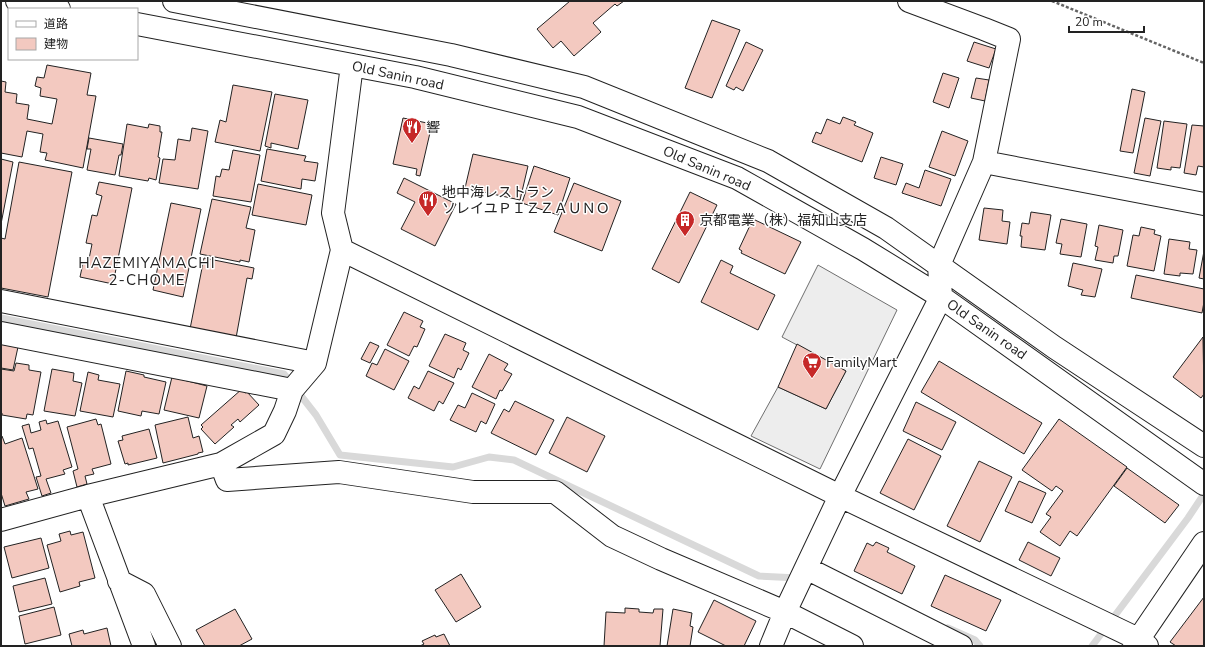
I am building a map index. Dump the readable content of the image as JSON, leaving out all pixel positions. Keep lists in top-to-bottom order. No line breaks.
{"streets":{"street":["Old Sanin road"]},"districts":["HAZEMIYAMACHI 2-CHOME"],"places":{"restaurant":["響","地中海レストラン ソレイユＰＩＺＺＡＵＮＯ"],"building":["京都電業（株）福知山支店"],"supermarket":["FamilyMart"]},"legend":["道路","建物"],"scale_bar":"20 m"}
